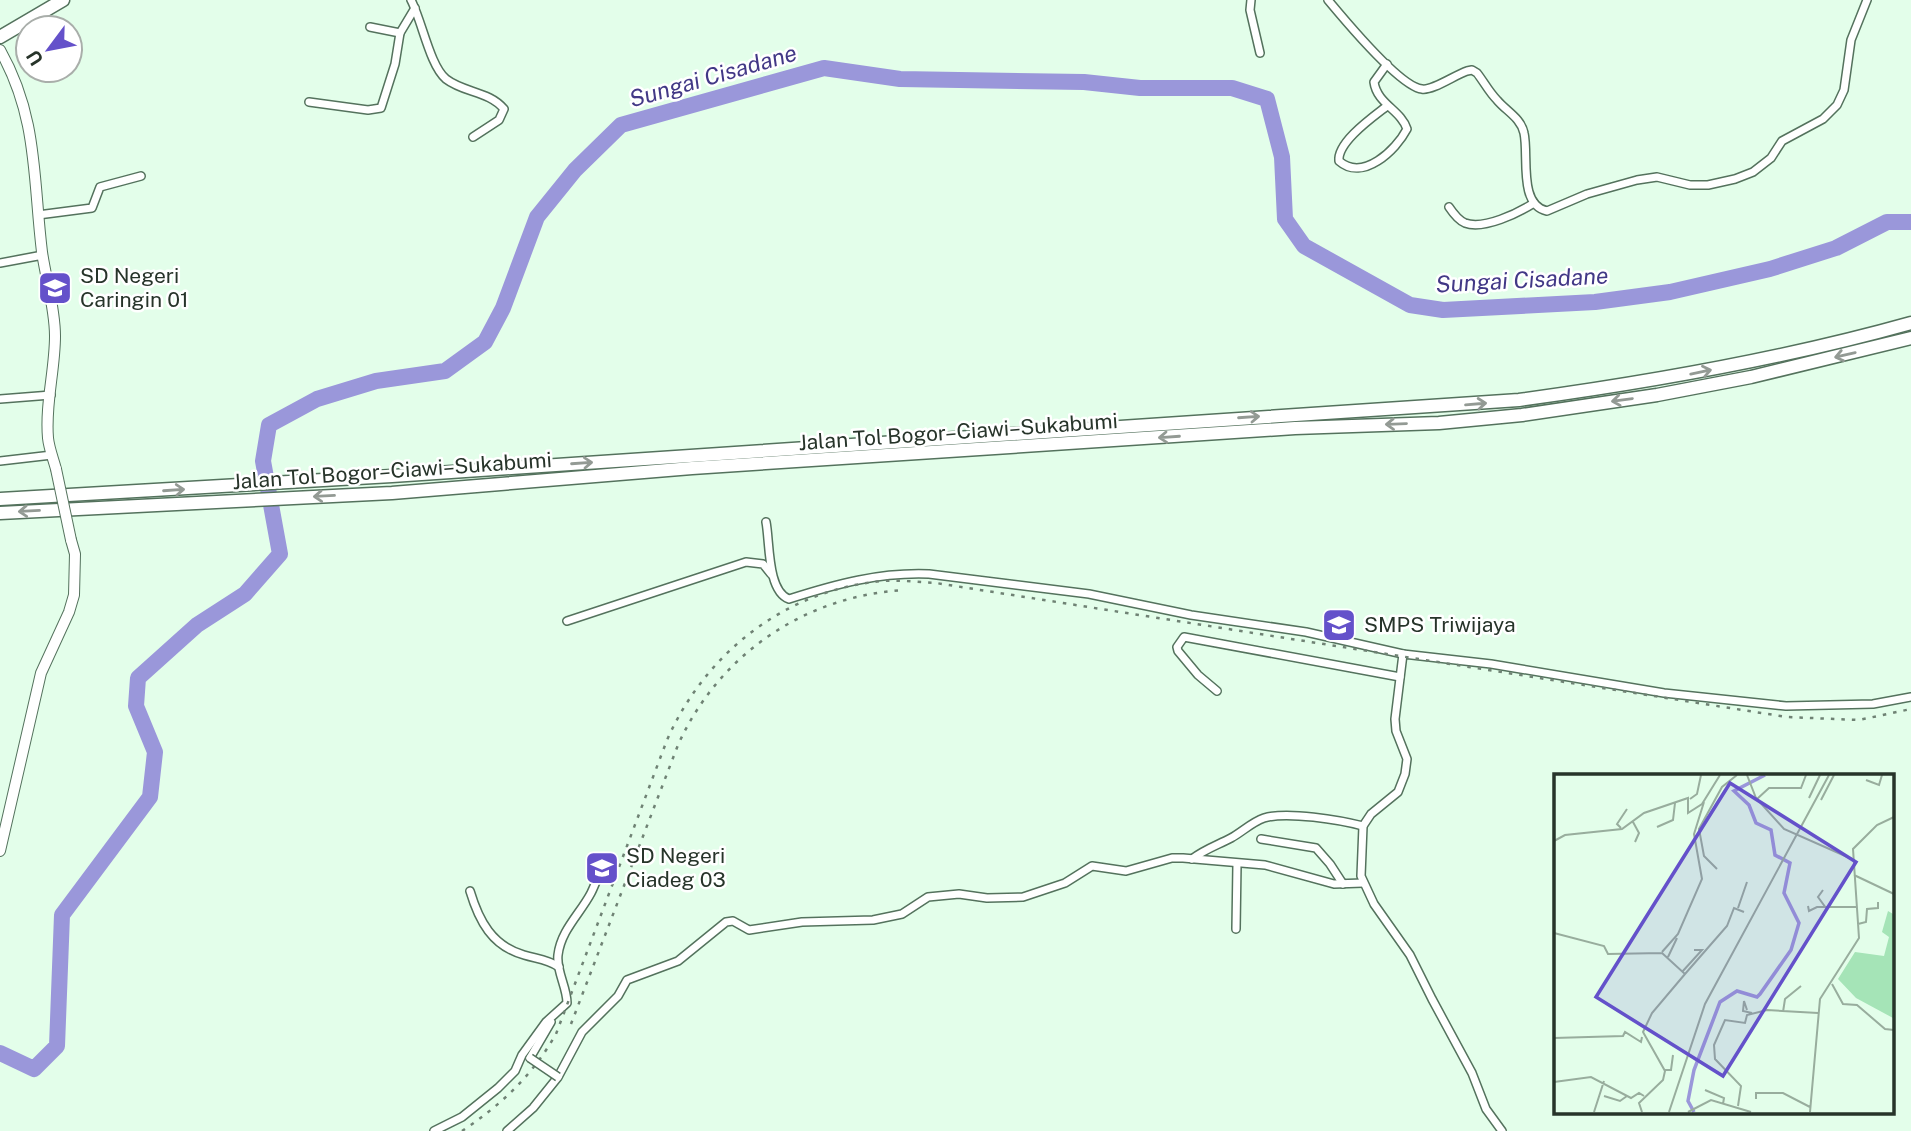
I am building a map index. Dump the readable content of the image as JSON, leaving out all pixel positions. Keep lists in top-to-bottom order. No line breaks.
{"streets":{"highway":["Jalan Tol Bogor–Ciawi–Sukabumi"]},"water":["Sungai Cisadane"],"places":{"school or university":["SD Negeri Caringin 01","SMPS Triwijaya","SD Negeri Ciadeg 03"]},"north":"bottom left"}
